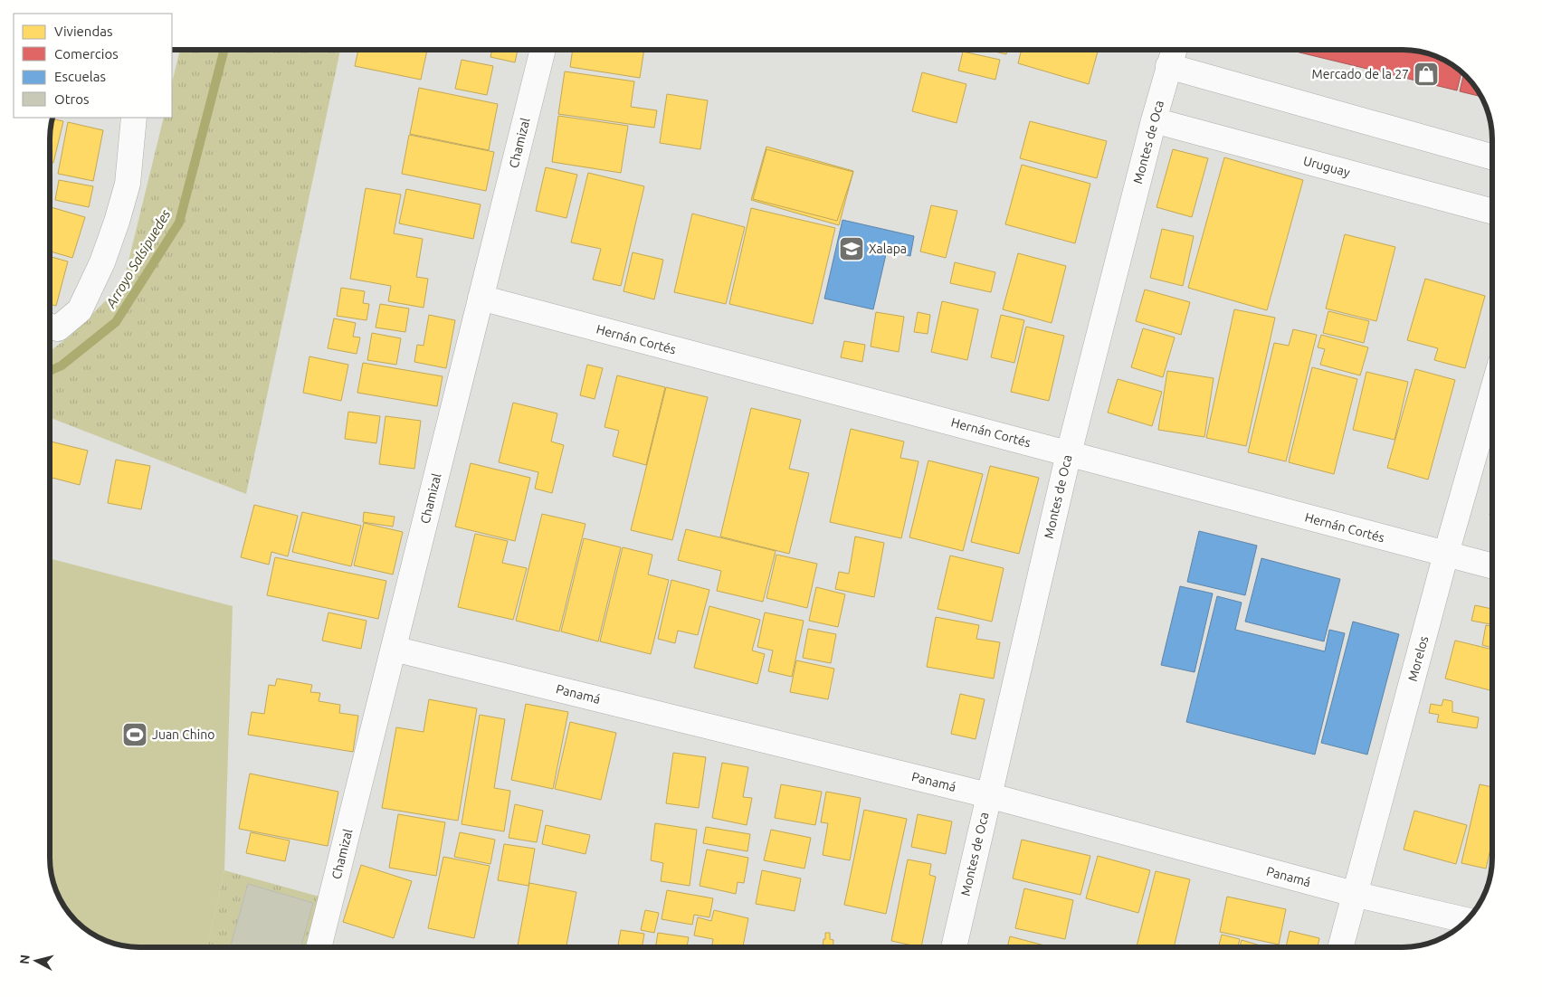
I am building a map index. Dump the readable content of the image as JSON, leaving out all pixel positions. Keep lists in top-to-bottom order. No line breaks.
{"streets":{"street":["Montes de Oca","Chamizal","Uruguay","Hernán Cortés","Morelos","Panamá"]},"crossings":[["Montes de Oca","Uruguay"],["Montes de Oca","Hernán Cortés"],["Montes de Oca","Panamá"],["Chamizal","Hernán Cortés"],["Chamizal","Panamá"],["Hernán Cortés","Morelos"],["Morelos","Panamá"]],"water":["Arroyo Salsipuedes"],"places":{"shop":["Mercado de la 27"],"school or university":["Xalapa"],"sports":["Juan Chino"]},"legend":["Viviendas","Comercios","Escuelas","Otros"],"north":"left"}
